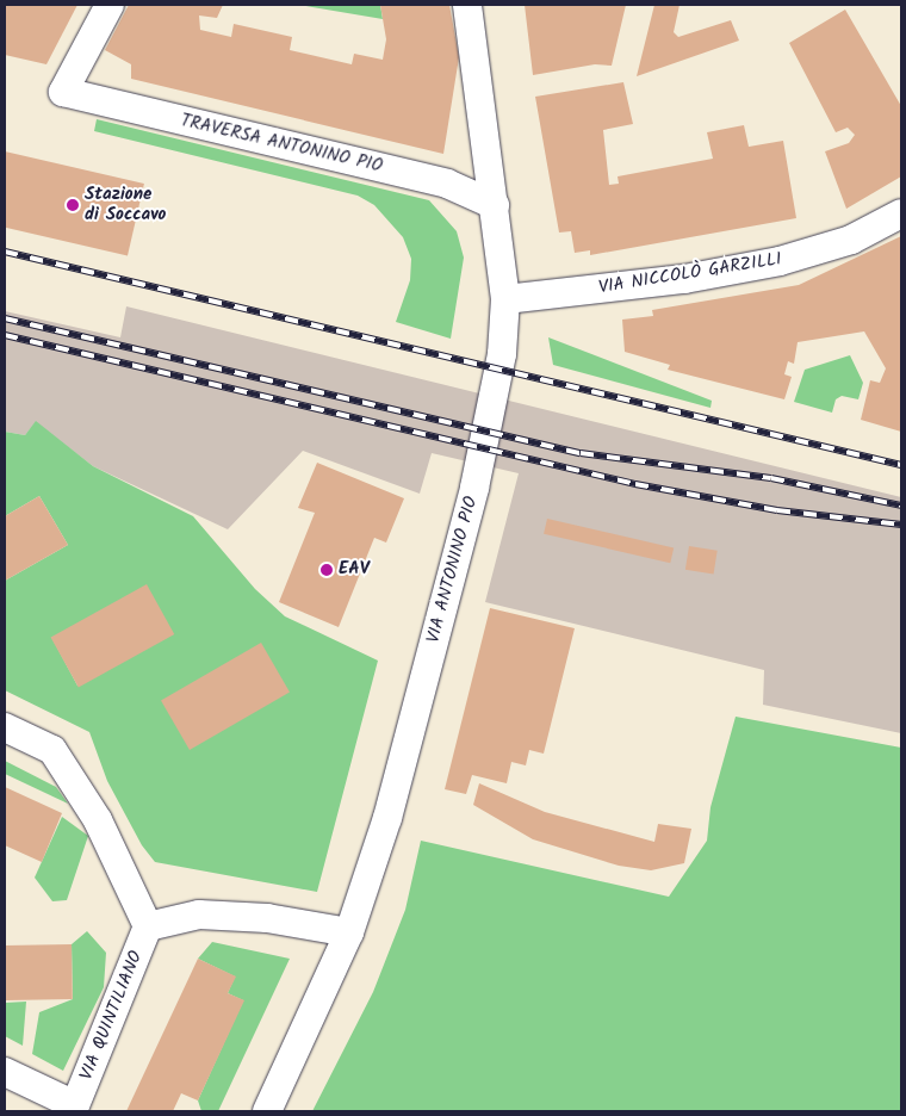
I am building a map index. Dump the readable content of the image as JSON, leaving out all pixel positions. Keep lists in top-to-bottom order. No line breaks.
{"streets":{"street":["TRAVERSA ANTONINO PIO","VIA NICCOLÒ GARZILLI","VIA ANTONINO PIO","VIA QUINTILIANO"]},"crossings":[["TRAVERSA ANTONINO PIO","VIA ANTONINO PIO"],["VIA NICCOLÒ GARZILLI","VIA ANTONINO PIO"]],"places":["Stazione di Soccavo","EAV"]}
